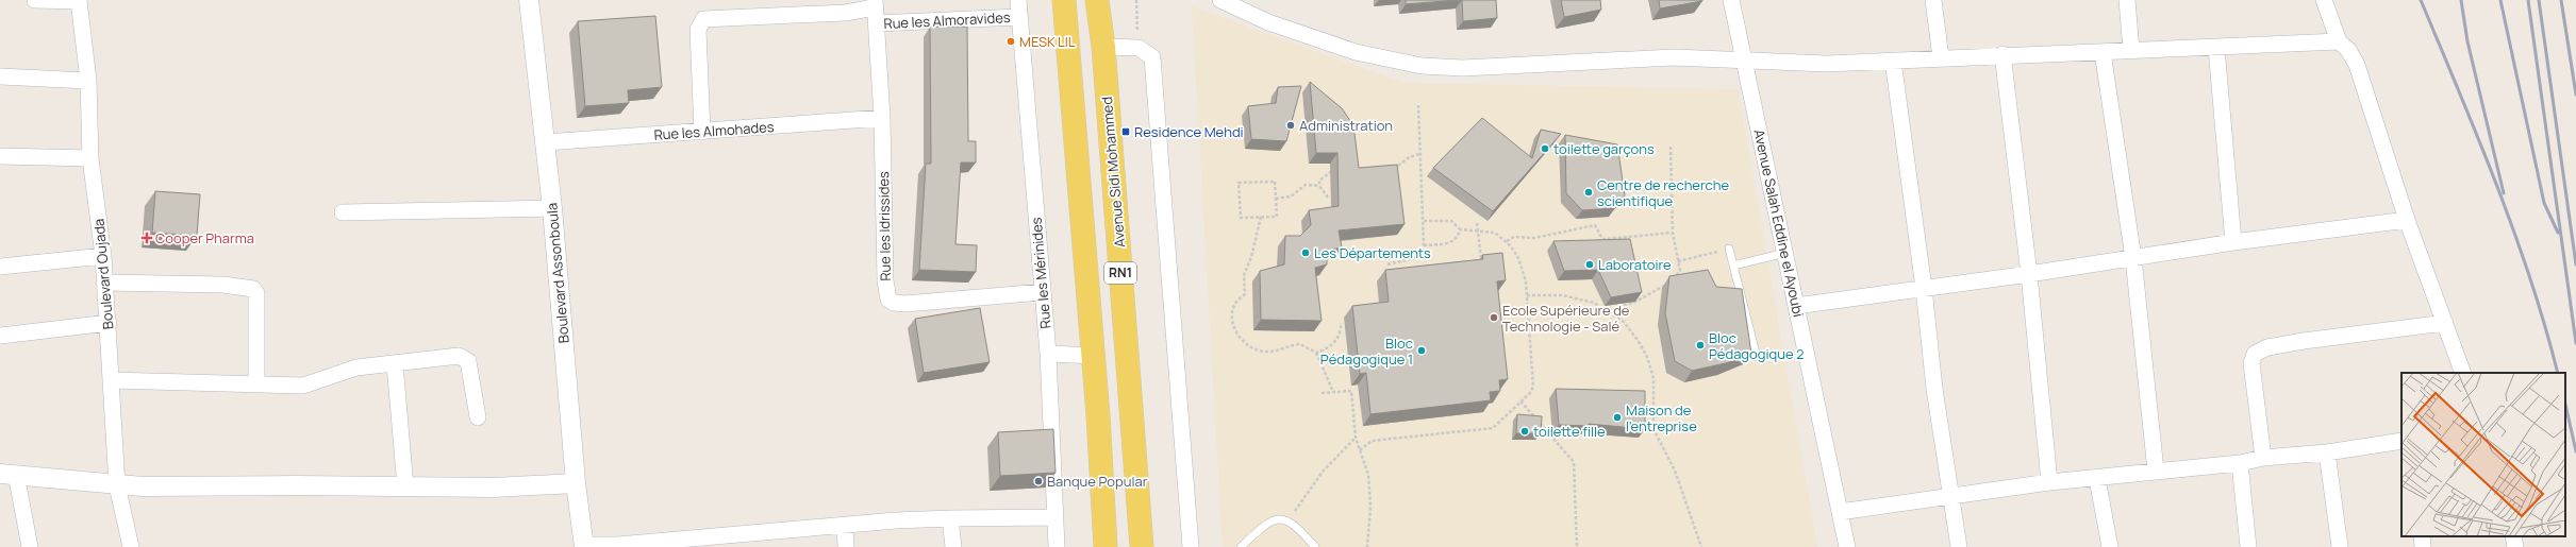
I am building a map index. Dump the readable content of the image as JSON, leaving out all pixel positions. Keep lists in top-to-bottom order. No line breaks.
{"streets":{"main road":["Avenue Sidi Mohammed","RN1"],"street":["Rue les Almoravides","Rue les Almohades","Avenue Salah Eddine el Ayoubi","Rue les Idrissides","Boulevard Assonboula","Rue les Mérinides","Boulevard Oujada"]},"crossings":[["Rue les Almoravides","Rue les Almohades"],["Rue les Almoravides","Rue les Idrissides"],["Rue les Almoravides","Rue les Mérinides"],["Rue les Almohades","Rue les Idrissides"],["Rue les Almohades","Boulevard Assonboula"],["Rue les Idrissides","Rue les Mérinides"]],"places":{"other":["MESK LIL","Administration","toilette garçons","Centre de recherche scientifique","Les Départements","Laboratoire","Ecole Supérieure de Technologie - Salé","Bloc Pédagogique 2","Bloc Pédagogique 1","Maison de l'entreprise","toilette fille","Banque Popular"],"transit":["Residence Mehdi"],"health":["Cooper Pharma"]}}
